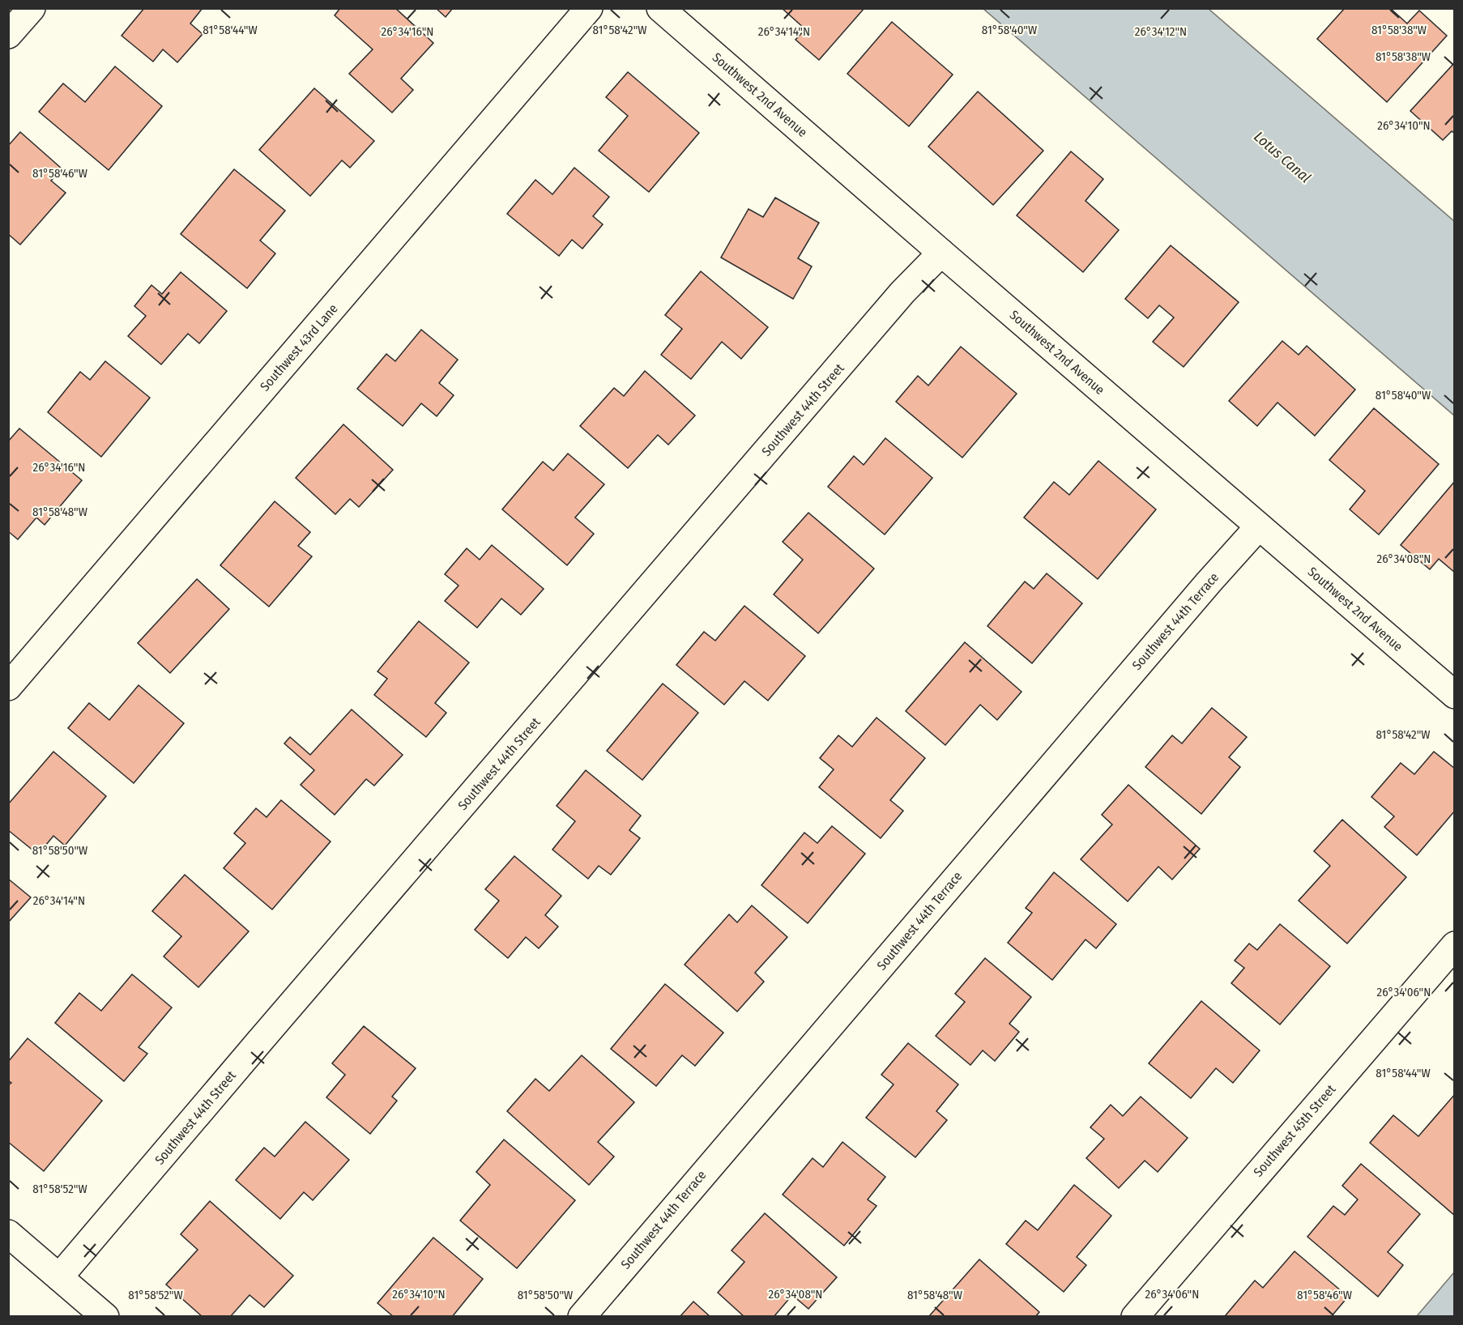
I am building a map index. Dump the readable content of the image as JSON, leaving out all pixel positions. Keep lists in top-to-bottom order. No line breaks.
{"streets":{"street":["Southwest 2nd Avenue","Southwest 43rd Lane","Southwest 44th Street","Southwest 44th Terrace","Southwest 45th Street"]},"crossings":[["Southwest 2nd Avenue","Southwest 44th Street"],["Southwest 2nd Avenue","Southwest 44th Terrace"]],"water":["Lotus Canal"],"coordinates":["81°58'44\"W","81°58'42\"W","81°58'38\"W","81°58'40\"W","26°34'16\"N","26°34'14\"N","26°34'12\"N","26°34'10\"N","81°58'46\"W","81°58'48\"W","26°34'08\"N","81°58'50\"W","26°34'06\"N","81°58'52\"W"]}
